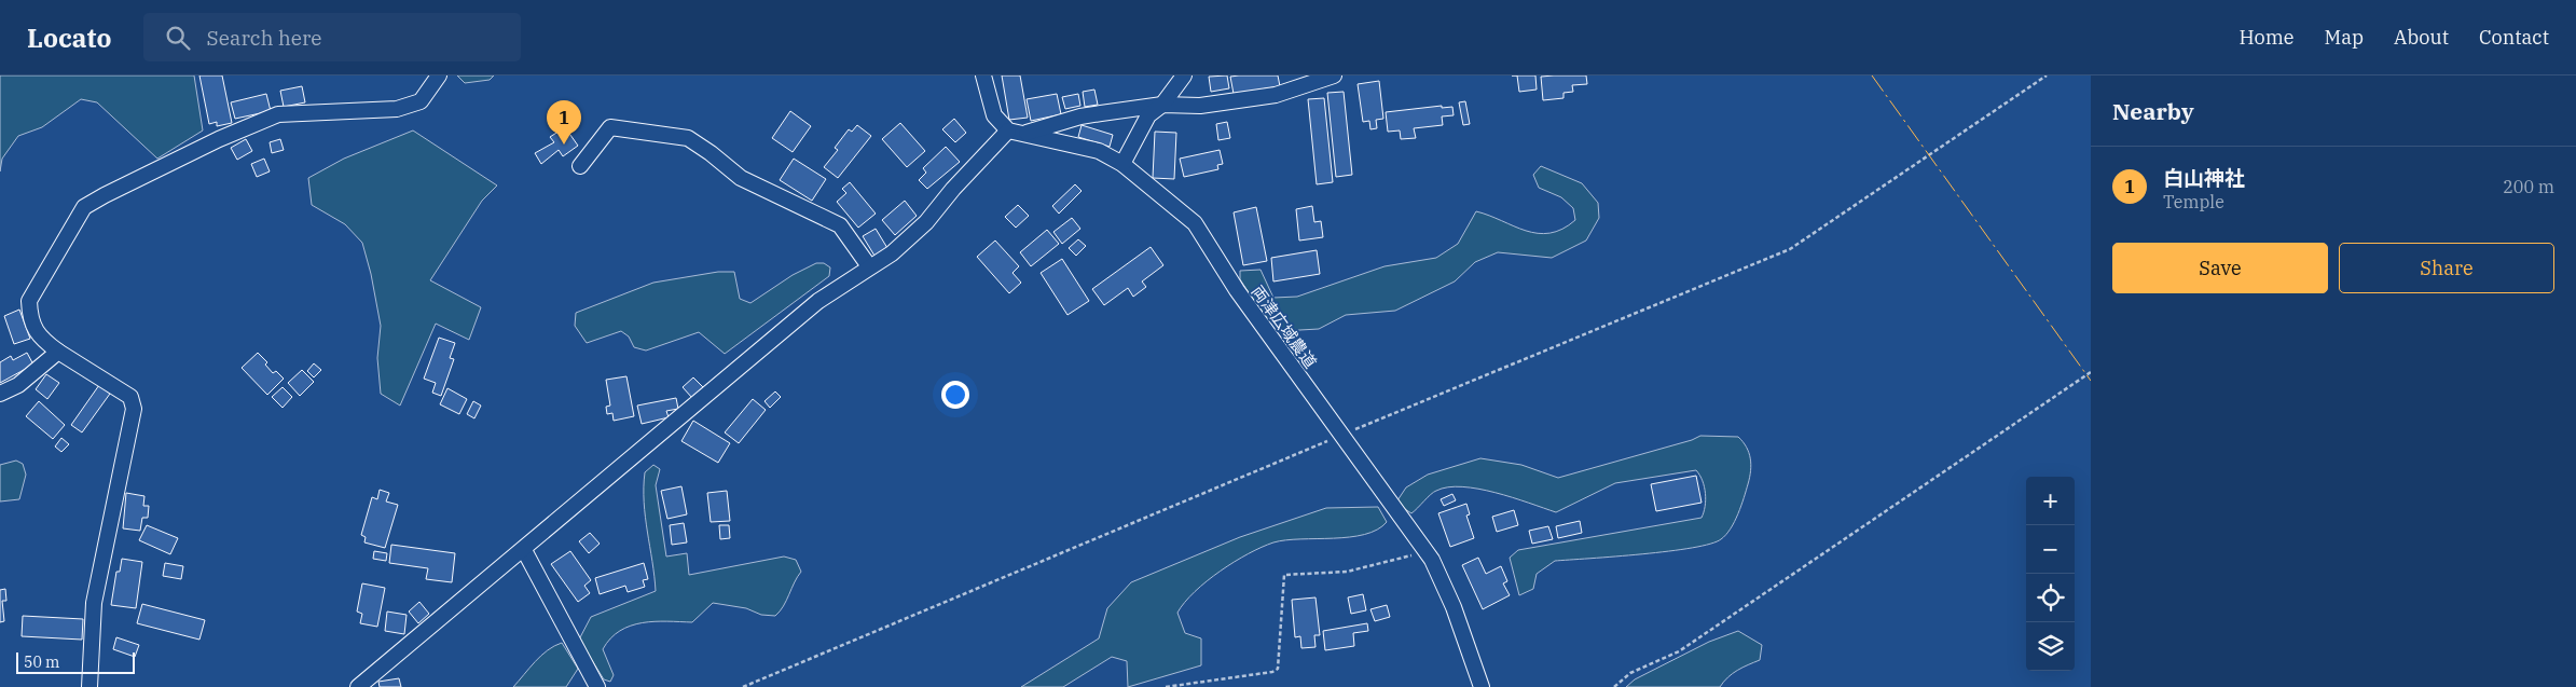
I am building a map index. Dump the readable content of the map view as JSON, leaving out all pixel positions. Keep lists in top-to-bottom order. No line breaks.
{"streets":{"street":["両津広域農道"]},"scale_bar":"50 m","page":{"header":"Locato","search":"Search here","nav":["Home","Map","About","Contact"],"heading":"Nearby","pins":"1","list":[{"mark":"1","name":"白山神社","note":"Temple","value":"200 m"}],"buttons":["Save","Share"],"map_buttons":["+","−"],"scale":"50 m"}}
